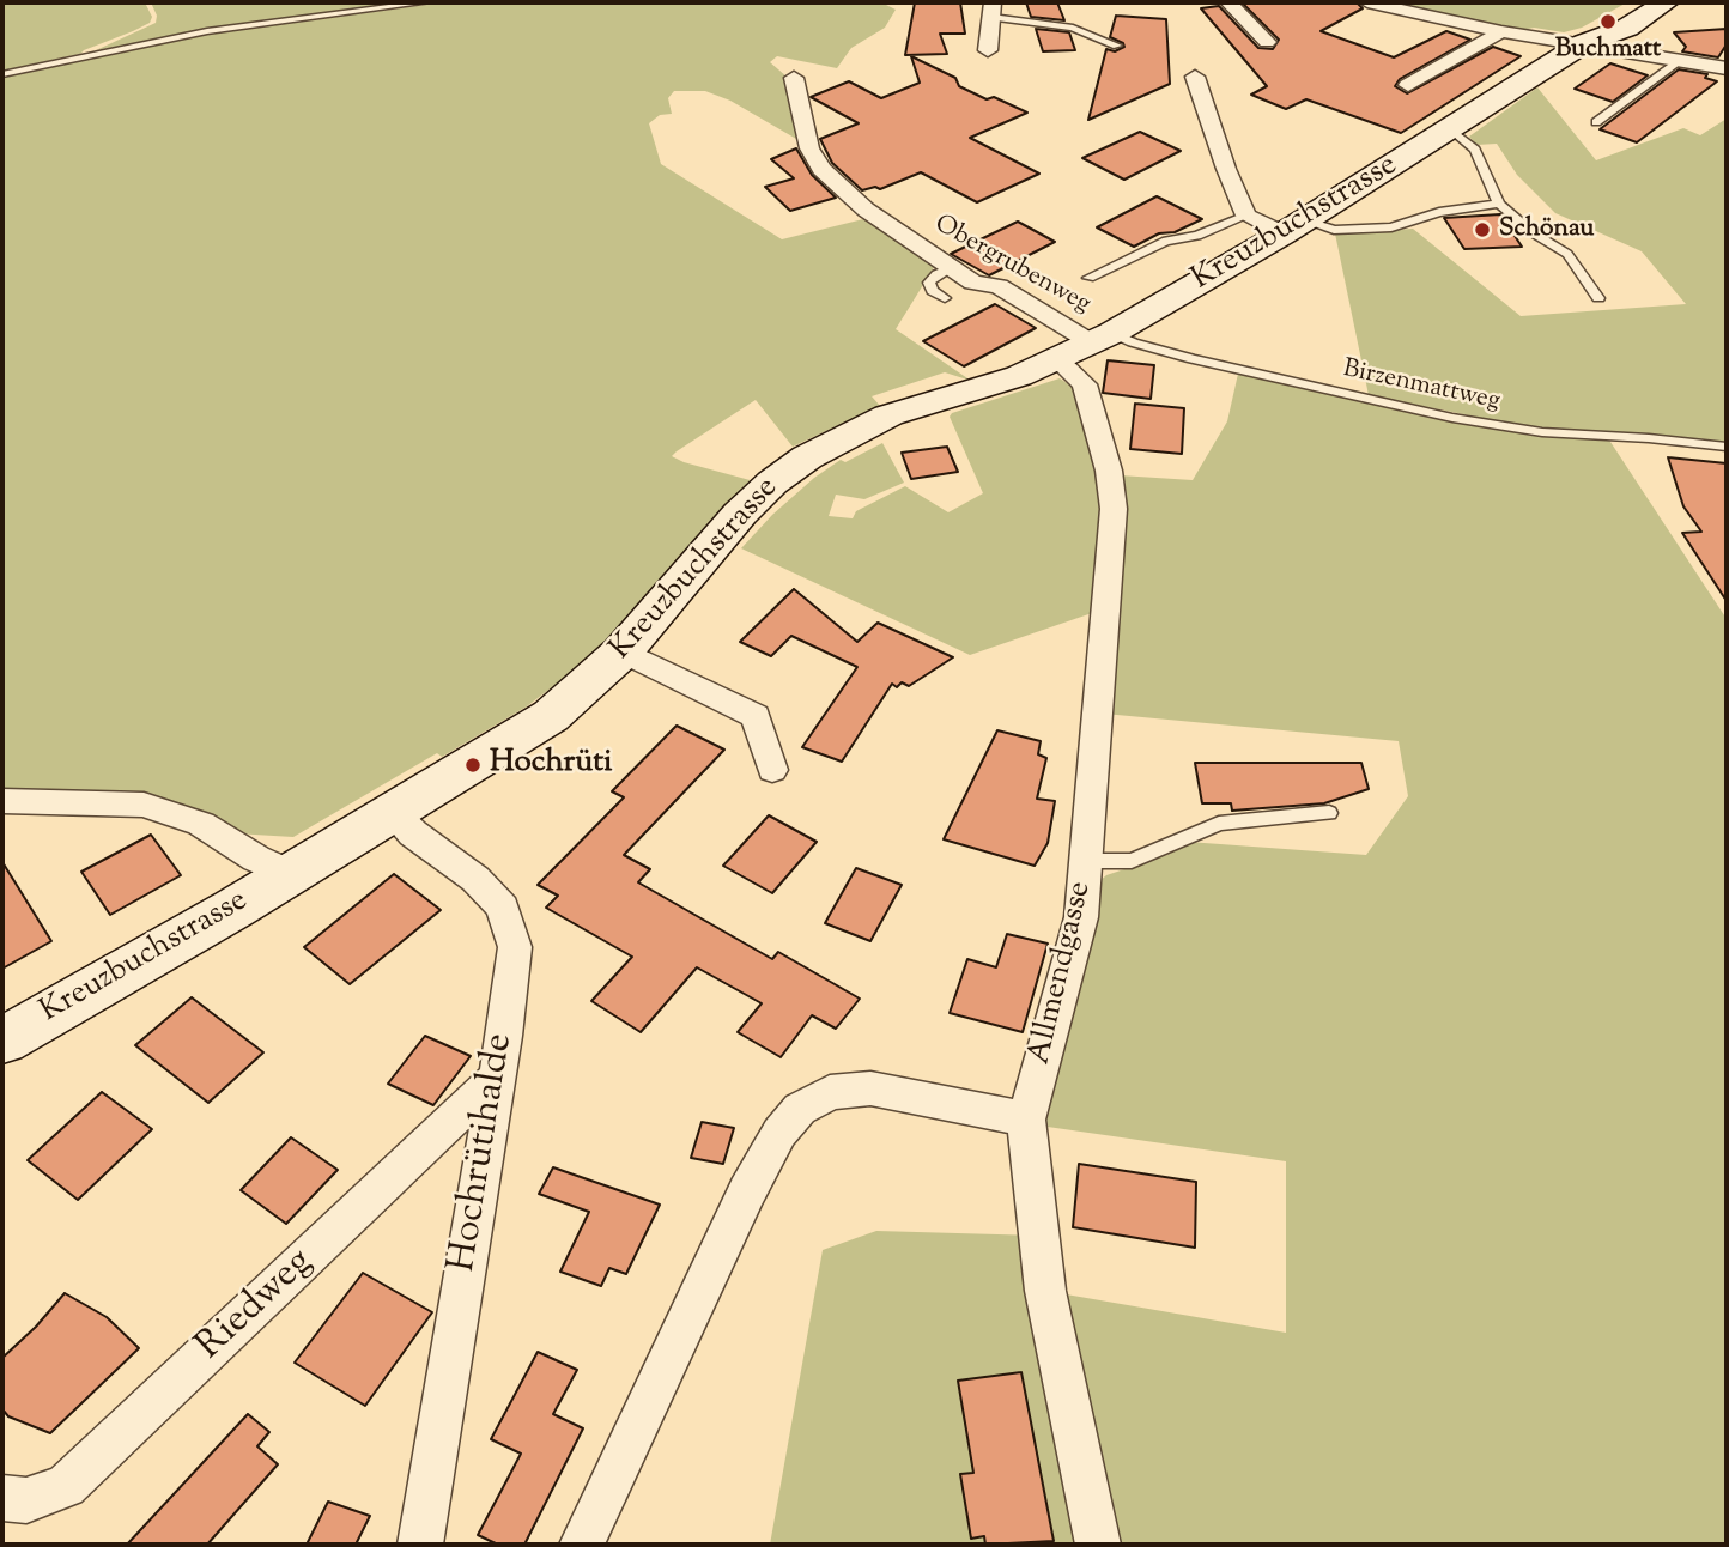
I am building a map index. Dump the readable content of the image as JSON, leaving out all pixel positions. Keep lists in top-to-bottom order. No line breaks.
{"streets":{"street":["Kreuzbuchstrasse","Obergrubenweg","Allmendgasse","Hochrütihalde","Riedweg"],"lane":["Birzenmattweg"]},"crossings":[["Kreuzbuchstrasse","Obergrubenweg"],["Kreuzbuchstrasse","Birzenmattweg"],["Kreuzbuchstrasse","Allmendgasse"],["Kreuzbuchstrasse","Hochrütihalde"],["Obergrubenweg","Birzenmattweg"],["Hochrütihalde","Riedweg"]],"places":["Buchmatt","Schönau","Hochrüti"]}
